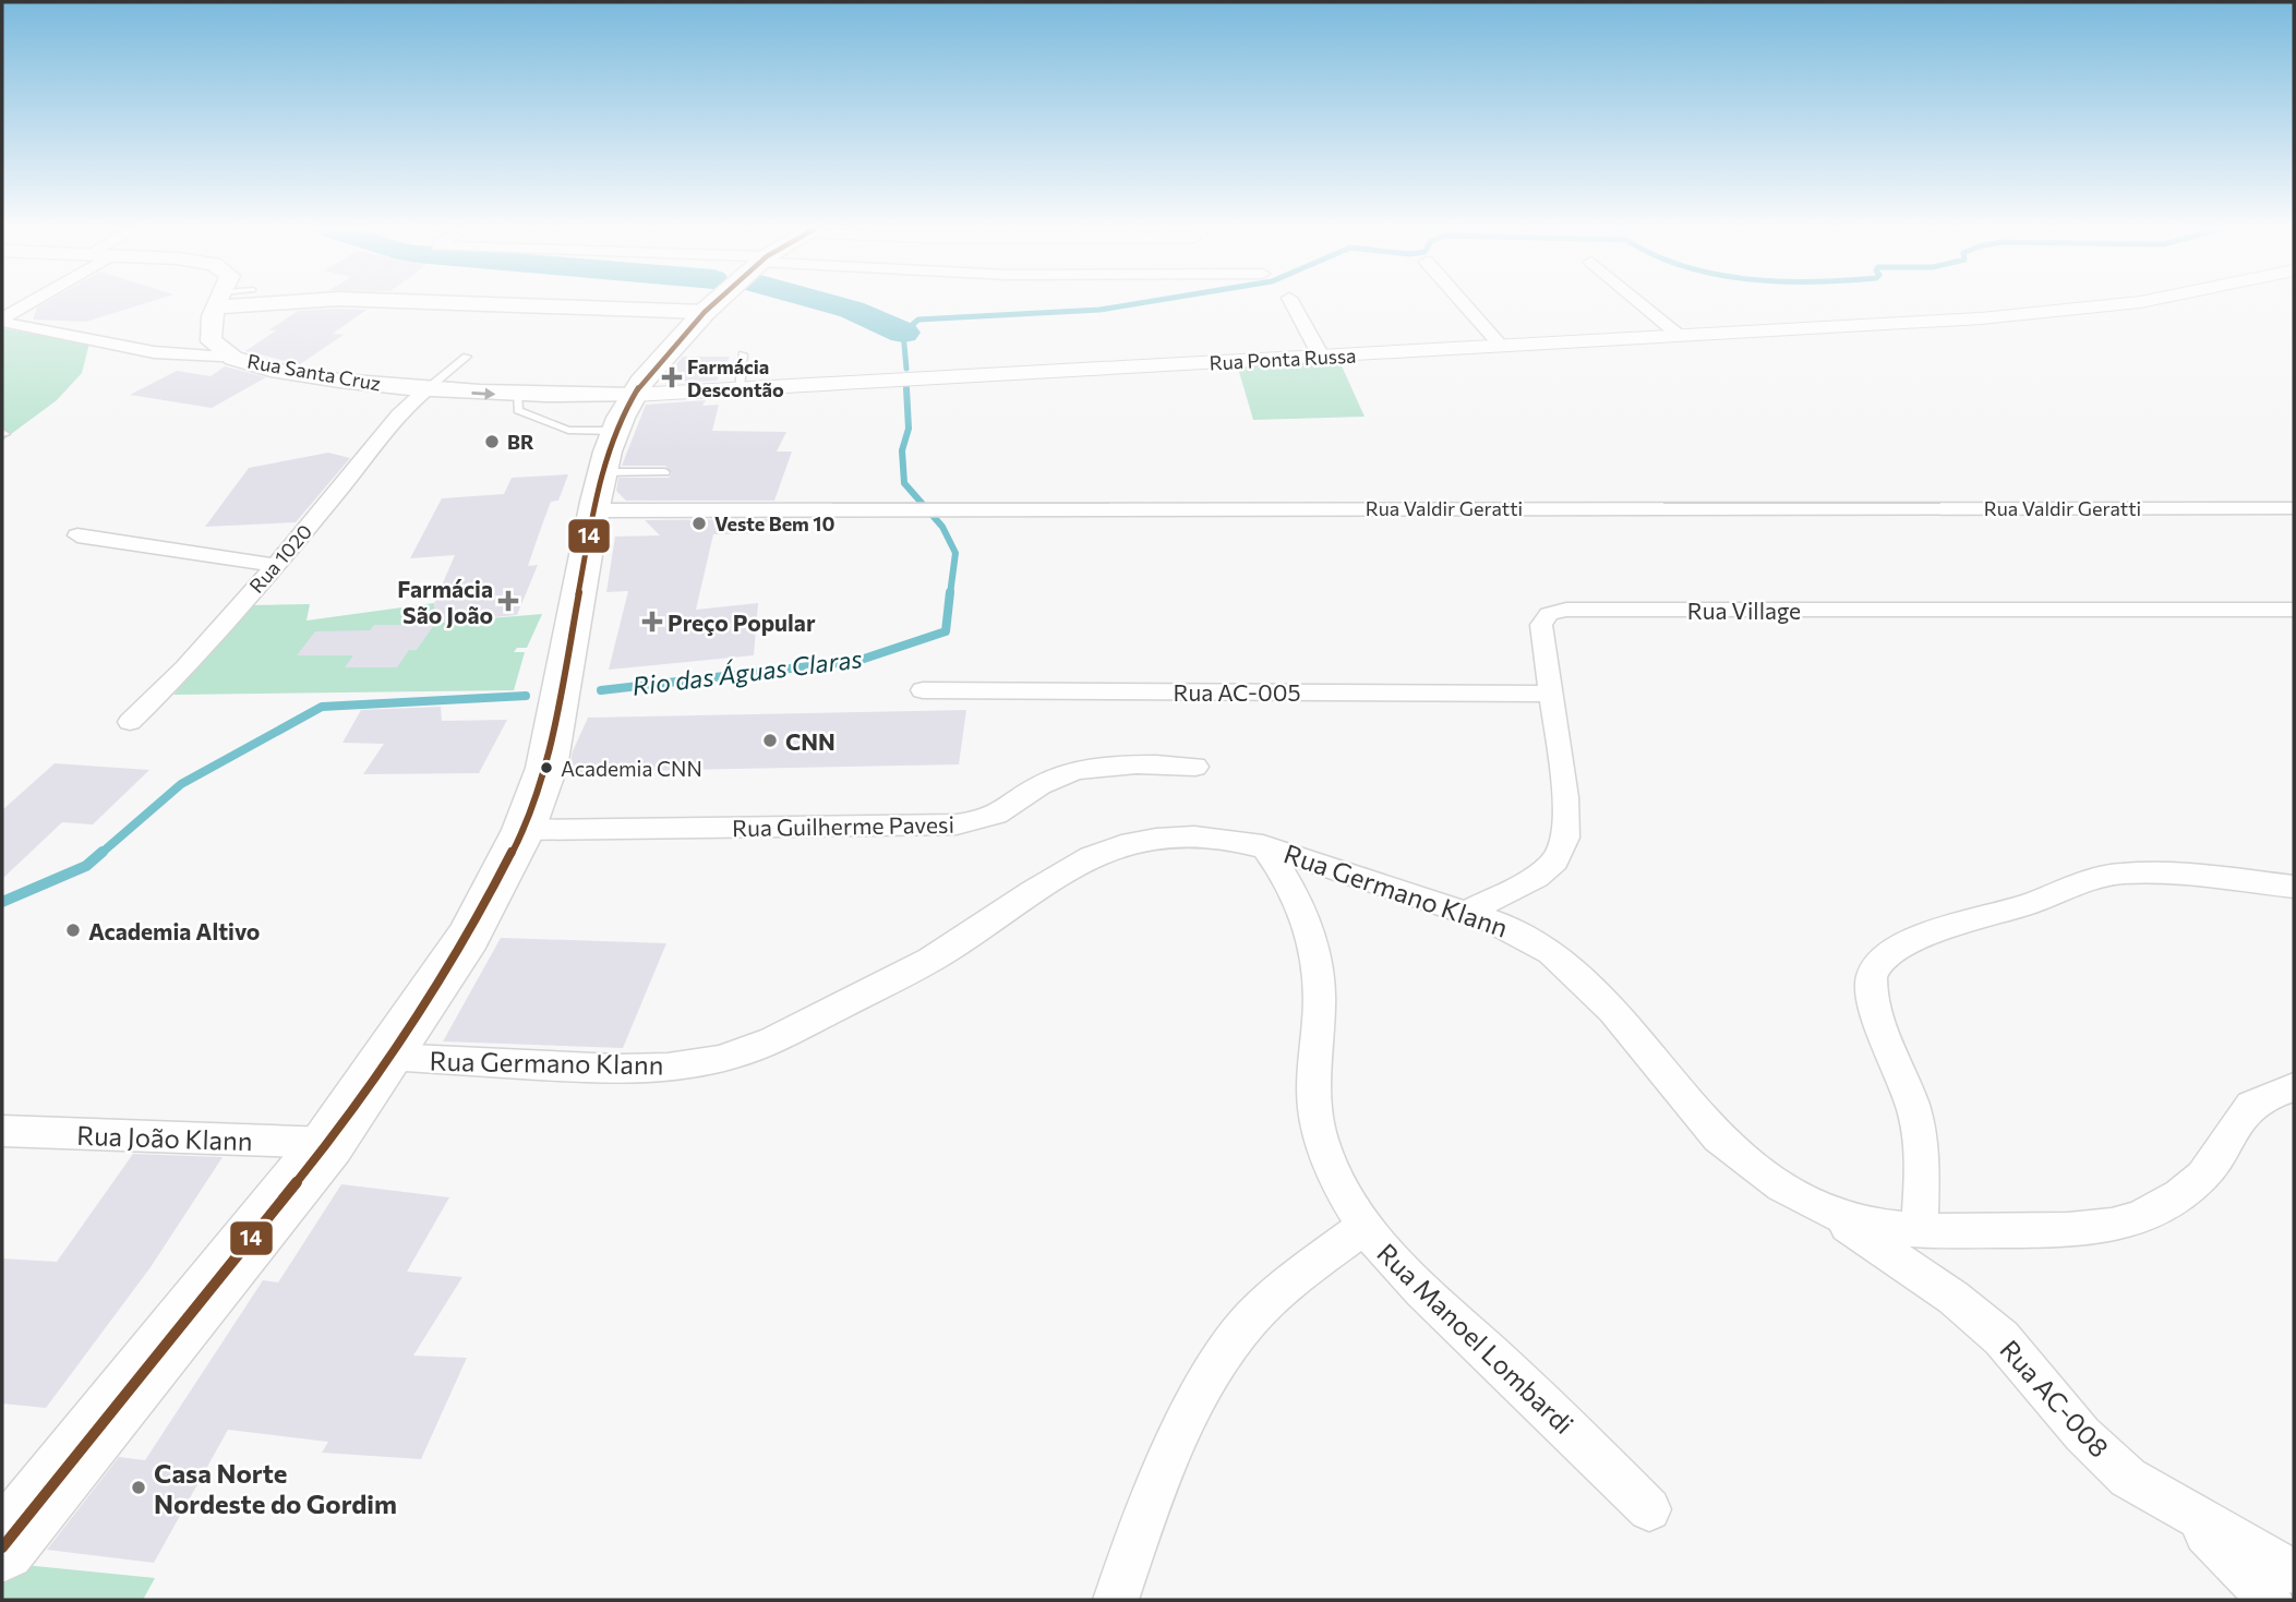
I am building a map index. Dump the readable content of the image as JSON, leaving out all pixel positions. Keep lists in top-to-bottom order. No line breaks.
{"streets":{"main road":["Rua Santa Cruz"],"street":["Rua Ponta Russa","Rua Valdir Geratti","Rua 1020","Rua Village","Rua AC-005","Rua Guilherme Pavesi","Rua Germano Klann","Rua João Klann","Rua Manoel Lombardi","Rua AC-008"]},"crossings":[["Rua Ponta Russa","Rua Santa Cruz"],["Rua Ponta Russa","Rua Valdir Geratti"],["Rua Santa Cruz","Rua Valdir Geratti"],["Rua Santa Cruz","Rua 1020"],["Rua Village","Rua AC-005"],["Rua Village","Rua Germano Klann"],["Rua Germano Klann","Rua Manoel Lombardi"],["Rua Germano Klann","Rua AC-008"]],"water":["Rio das Águas Claras"],"places":{"health":["Farmácia Descontão","Farmácia São João","Preço Popular"],"other":["BR","Veste Bem 10","CNN","Academia CNN","Academia Altivo","Casa Norte Nordeste do Gordim"]},"lines":["transit line 14"]}
